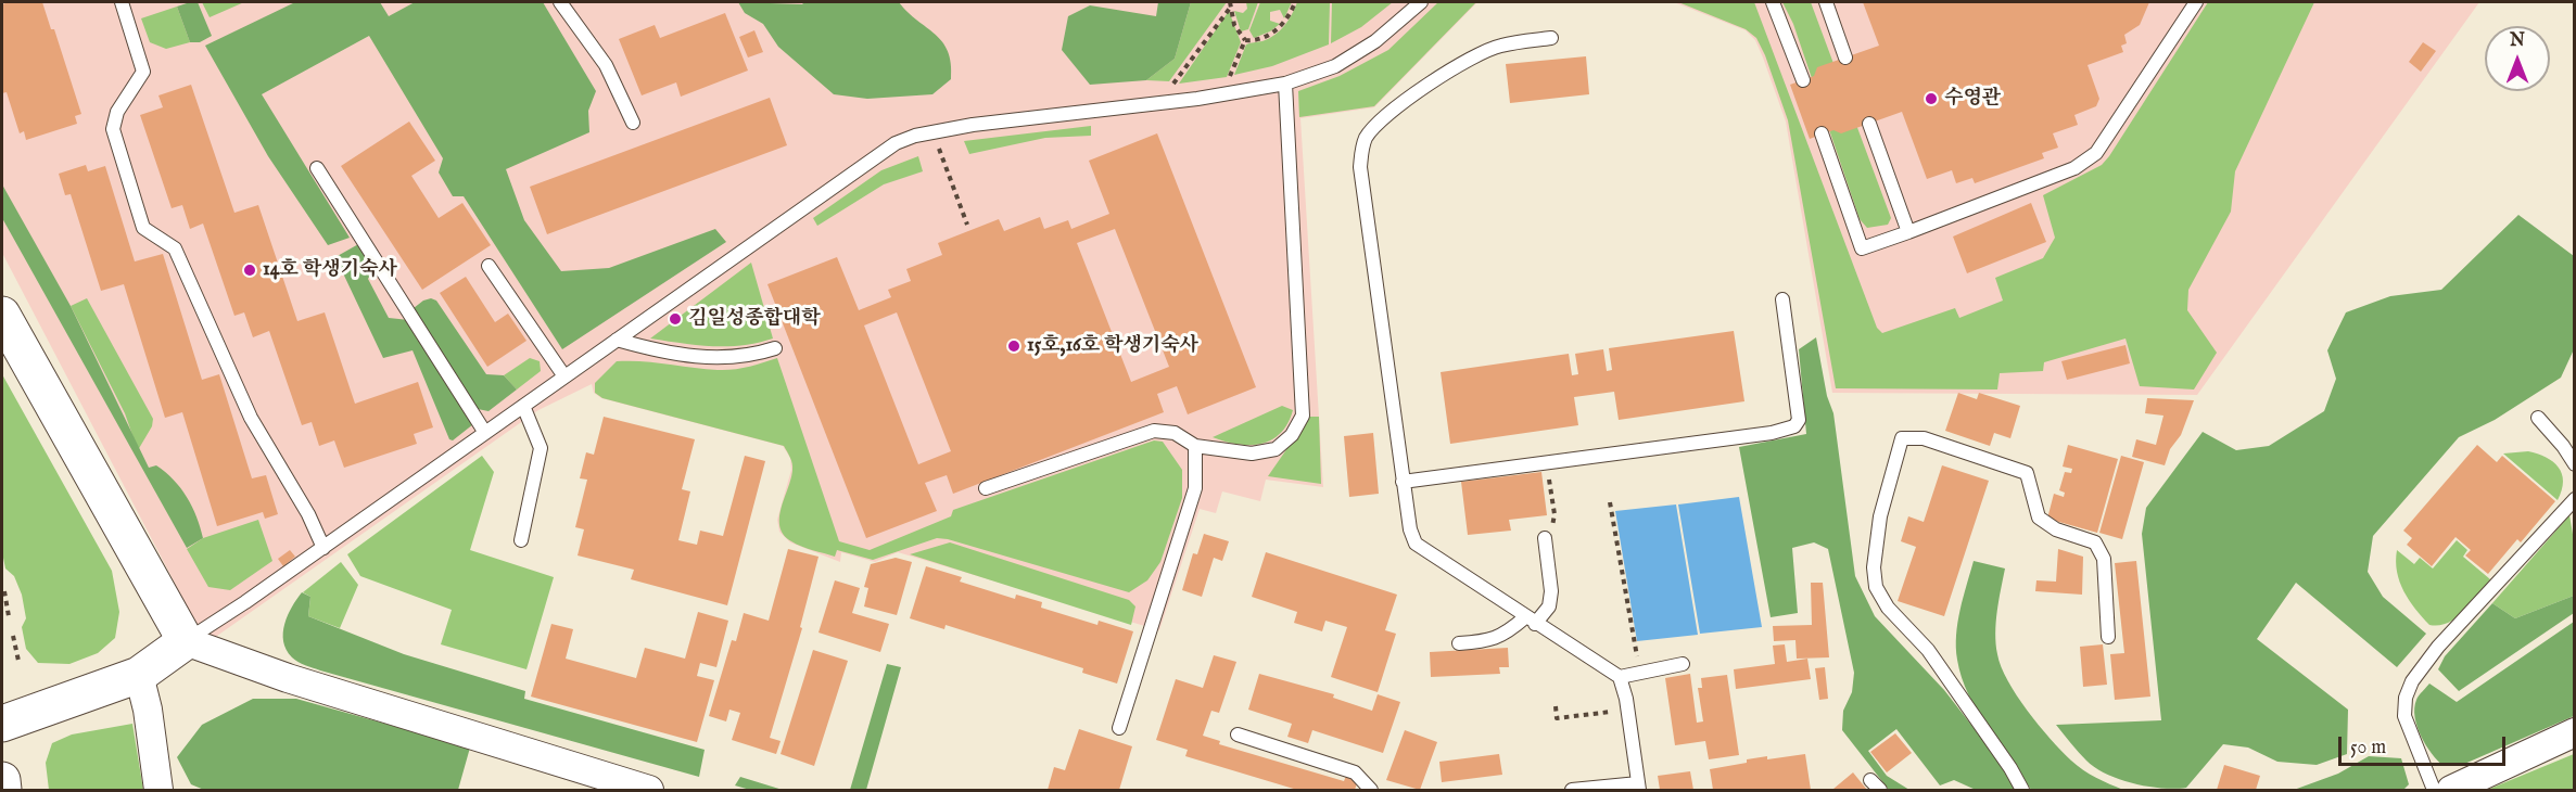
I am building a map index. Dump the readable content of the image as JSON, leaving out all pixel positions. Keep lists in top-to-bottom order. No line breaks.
{"places":["수영관","14호 학생기숙사","김일성종합대학","15호,16호 학생기숙사"],"scale_bar":"50 m","north":"top"}
